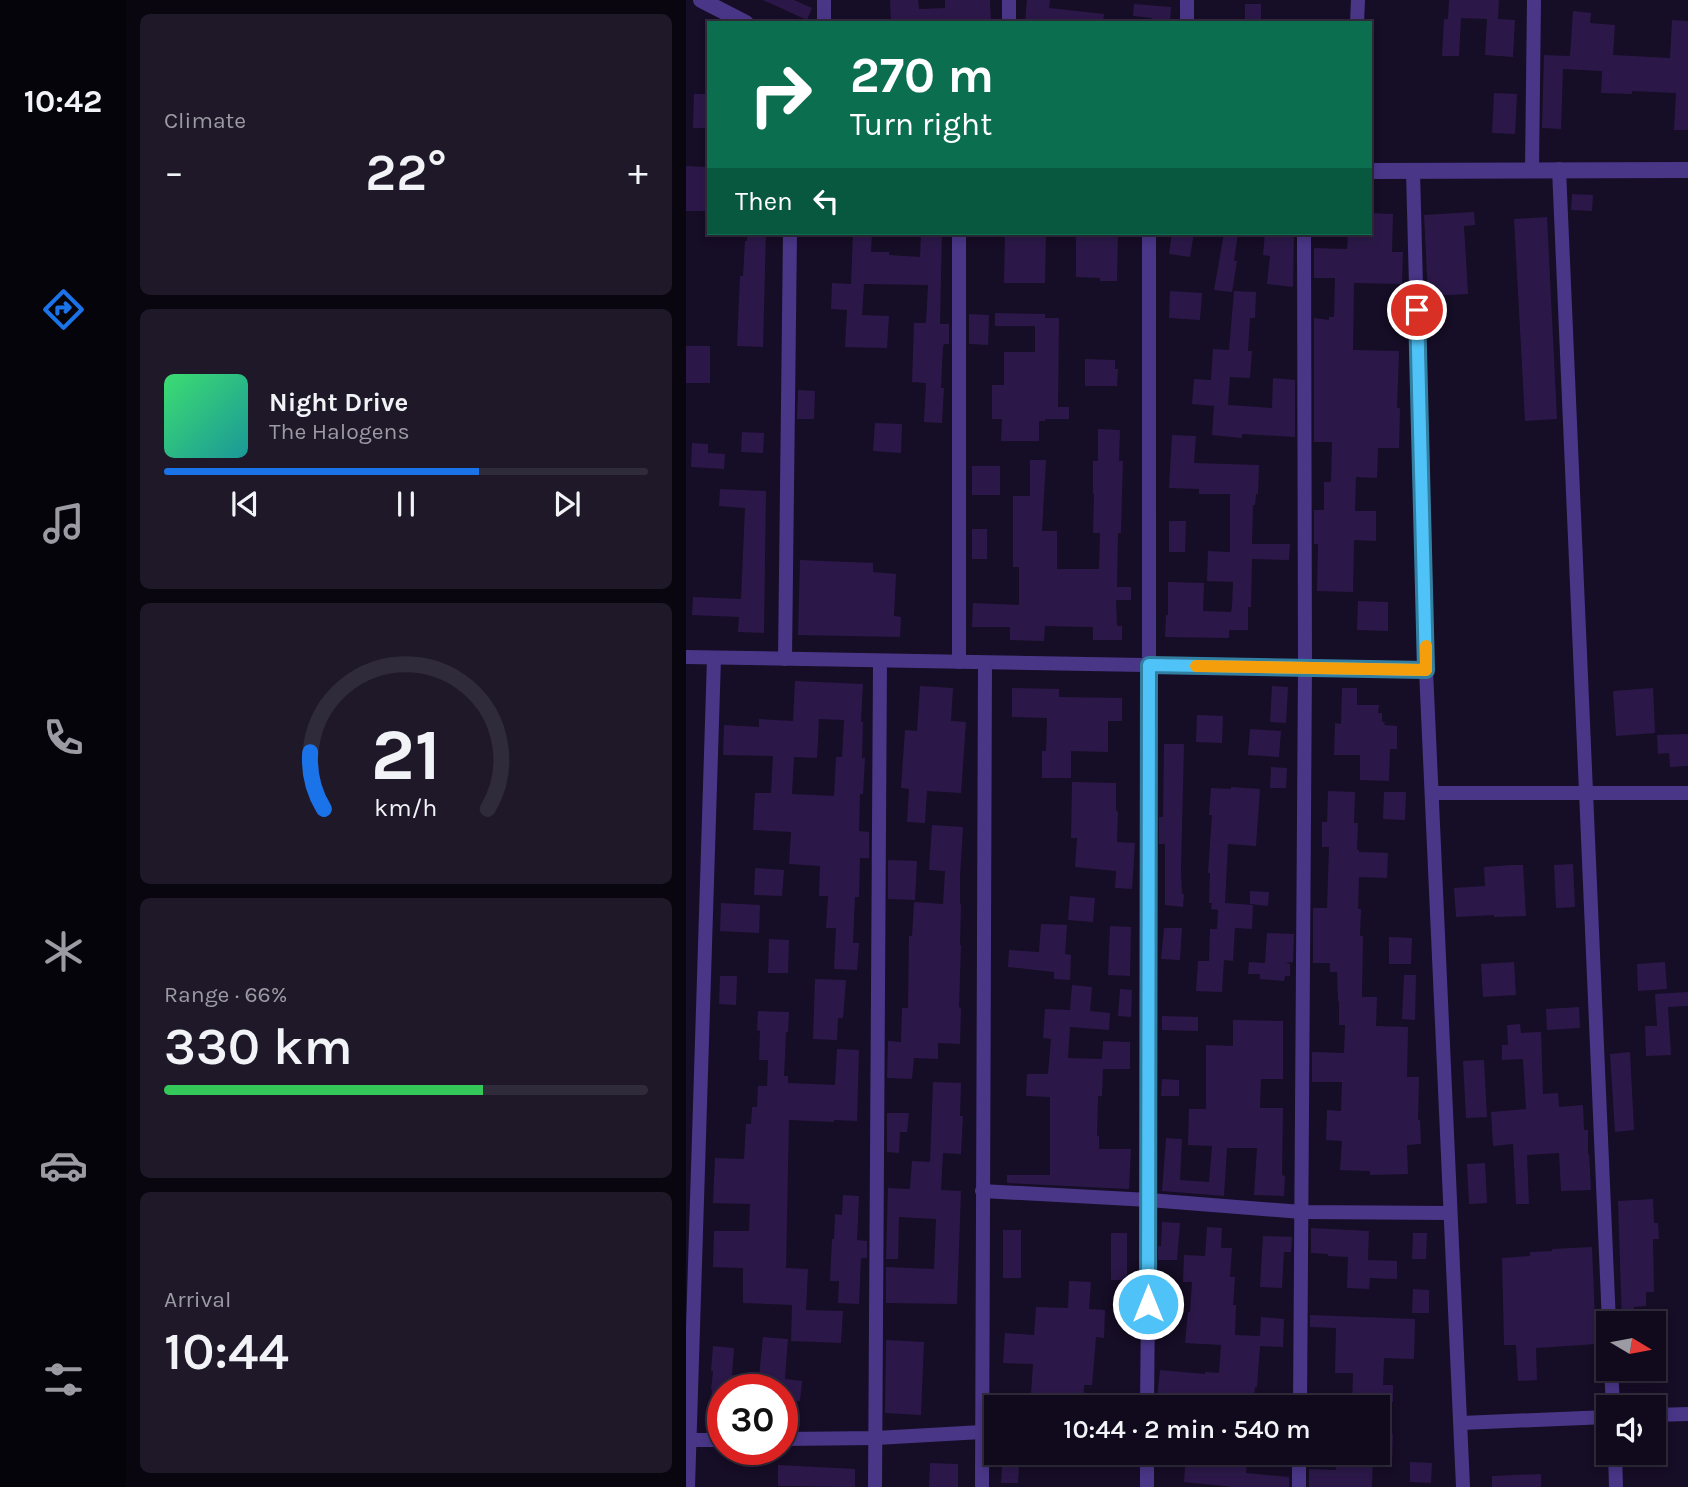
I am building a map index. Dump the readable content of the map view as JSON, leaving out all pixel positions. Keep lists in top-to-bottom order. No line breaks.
{"north":"right","page":{"tabs":"10:42","tile":["Climate",["Range · 66%","330 km"],["Arrival","10:44"]],"turn":["270 m","Turn right"],"heat":["−","22°","+"],"then":"Then","song":["Night Drive","The Halogens"],"limit":"30","trip":"10:44 · 2 min · 540 m","gauge":["21","km/h"]}}
